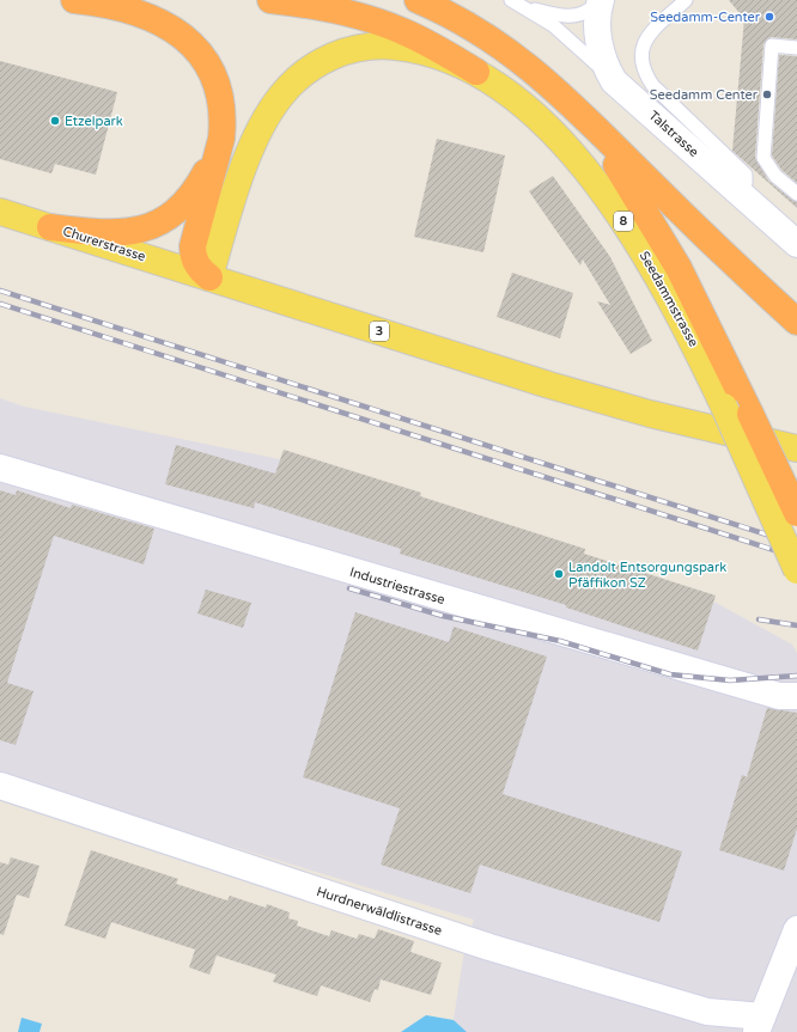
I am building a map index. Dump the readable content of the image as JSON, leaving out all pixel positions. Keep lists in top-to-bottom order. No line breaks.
{"streets":{"main road":["8","Churerstrasse","Seedammstrasse","3"],"street":["Talstrasse","Industriestrasse","Hurdnerwäldlistrasse"]},"crossings":[["8","Churerstrasse"],["8","Seedammstrasse"],["8","3"],["Churerstrasse","3"]],"places":["Seedamm-Center","Seedamm Center","Etzelpark","Landolt Entsorgungspark Pfäffikon SZ"]}
